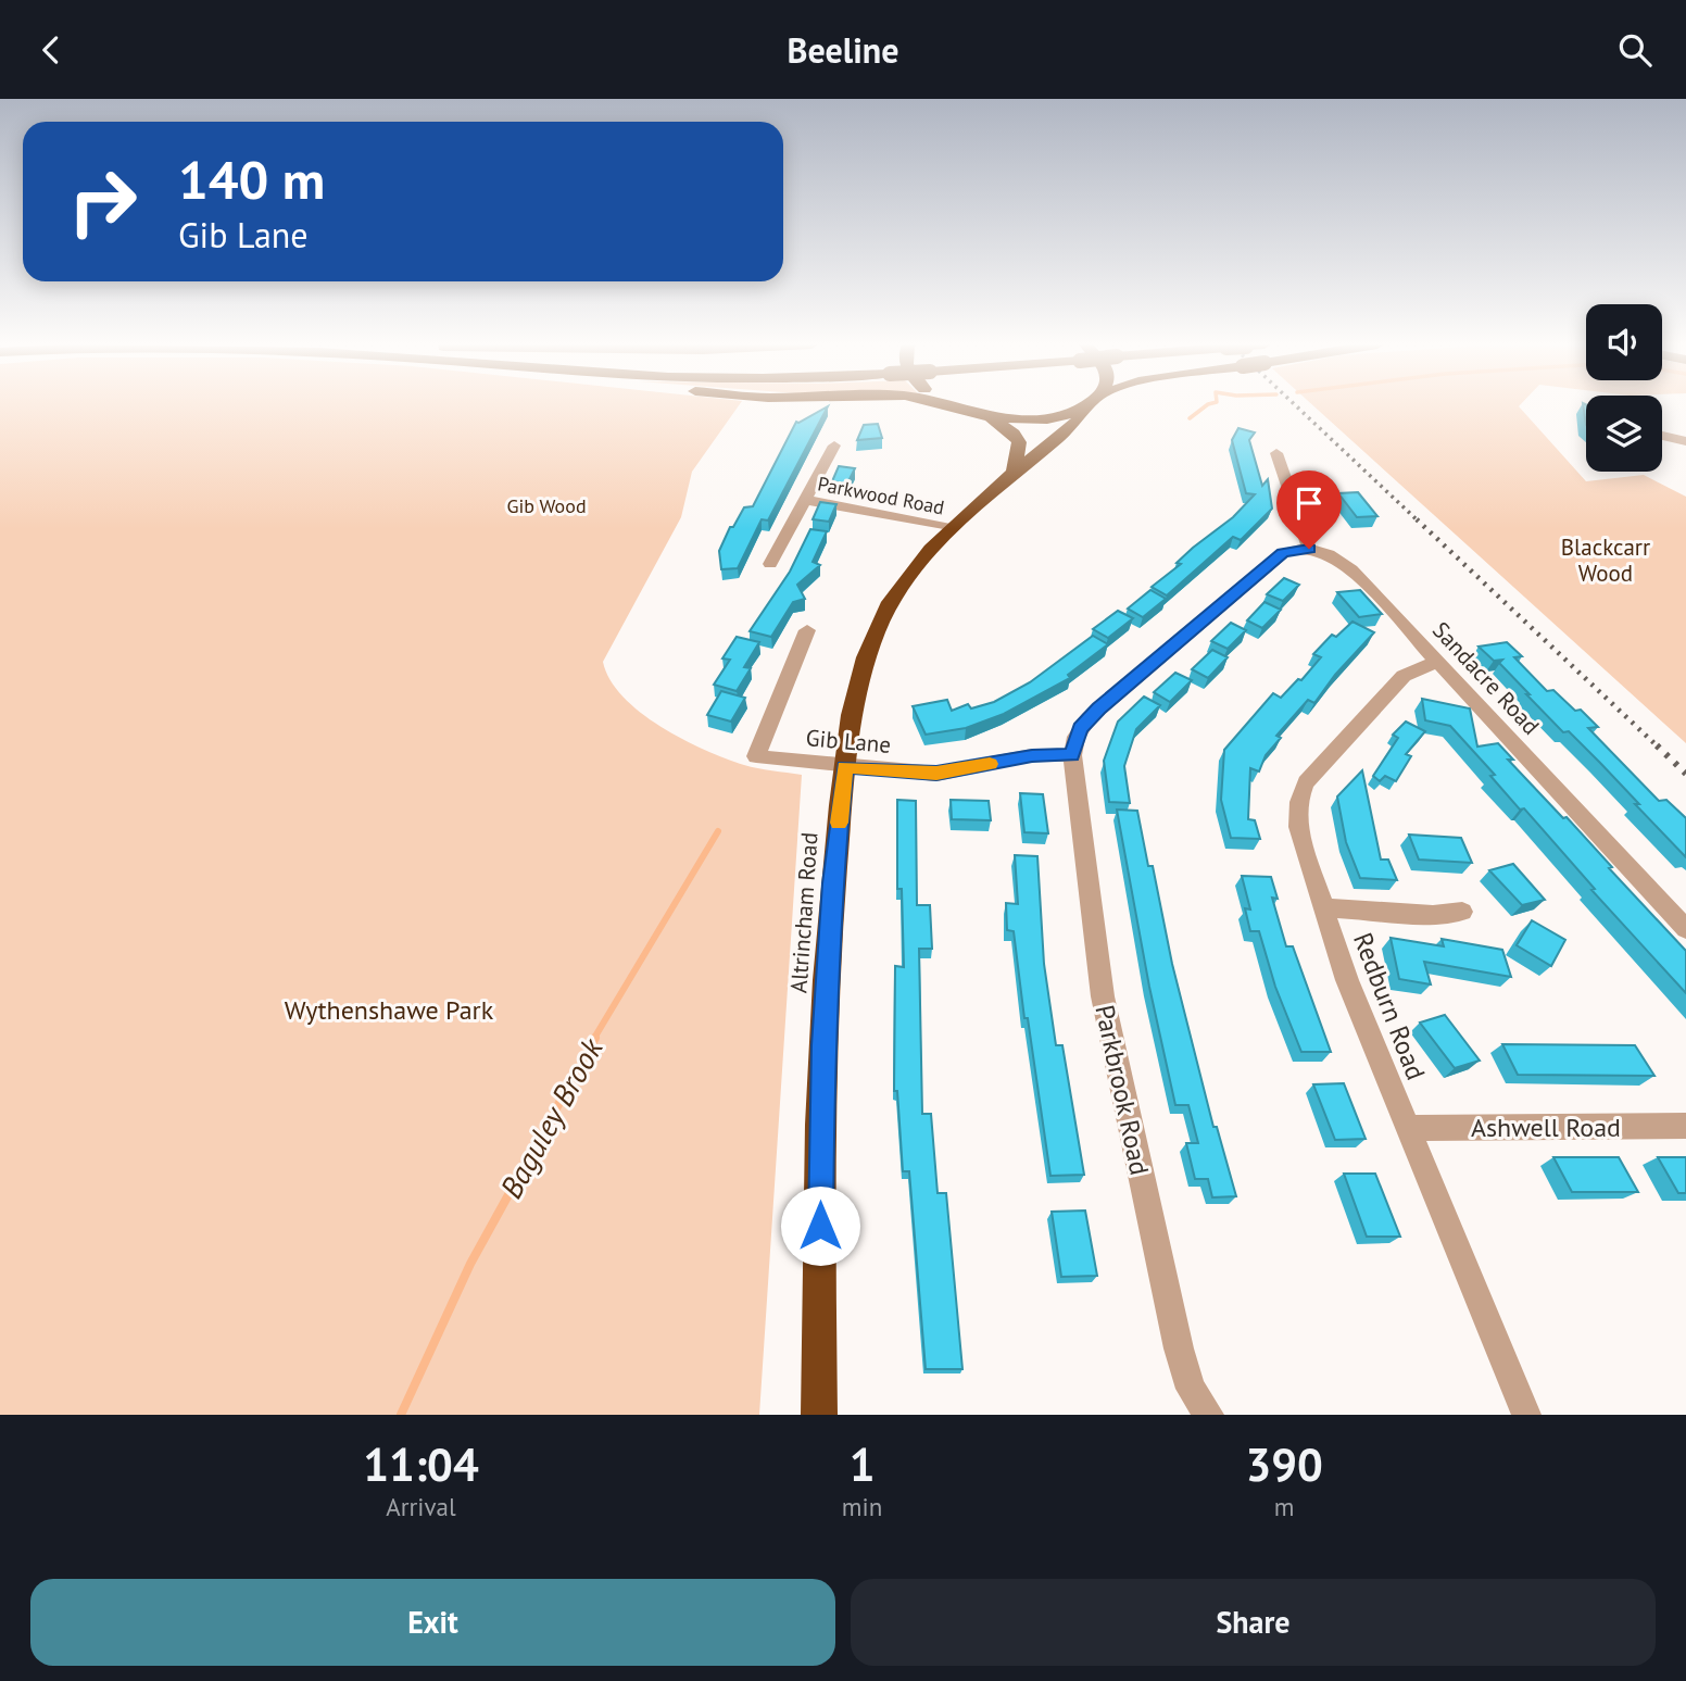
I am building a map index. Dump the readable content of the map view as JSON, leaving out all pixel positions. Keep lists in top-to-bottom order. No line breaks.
{"streets":{"highway":["Altrincham Road"],"street":["Parkwood Road","Sandacre Road","Gib Lane","Redburn Road","Parkbrook Road","Ashwell Road"]},"crossings":[["Parkwood Road","Altrincham Road"],["Sandacre Road","Redburn Road"],["Gib Lane","Altrincham Road"],["Gib Lane","Parkbrook Road"],["Redburn Road","Ashwell Road"]],"water":["Baguley Brook"],"parks":["Gib Wood","Blackcarr Wood","Wythenshawe Park"],"page":{"header":"Beeline","turn":["140 m","Gib Lane"],"eta":["11:04","Arrival","1","min","390","m"],"buttons":["Exit","Share"]}}
